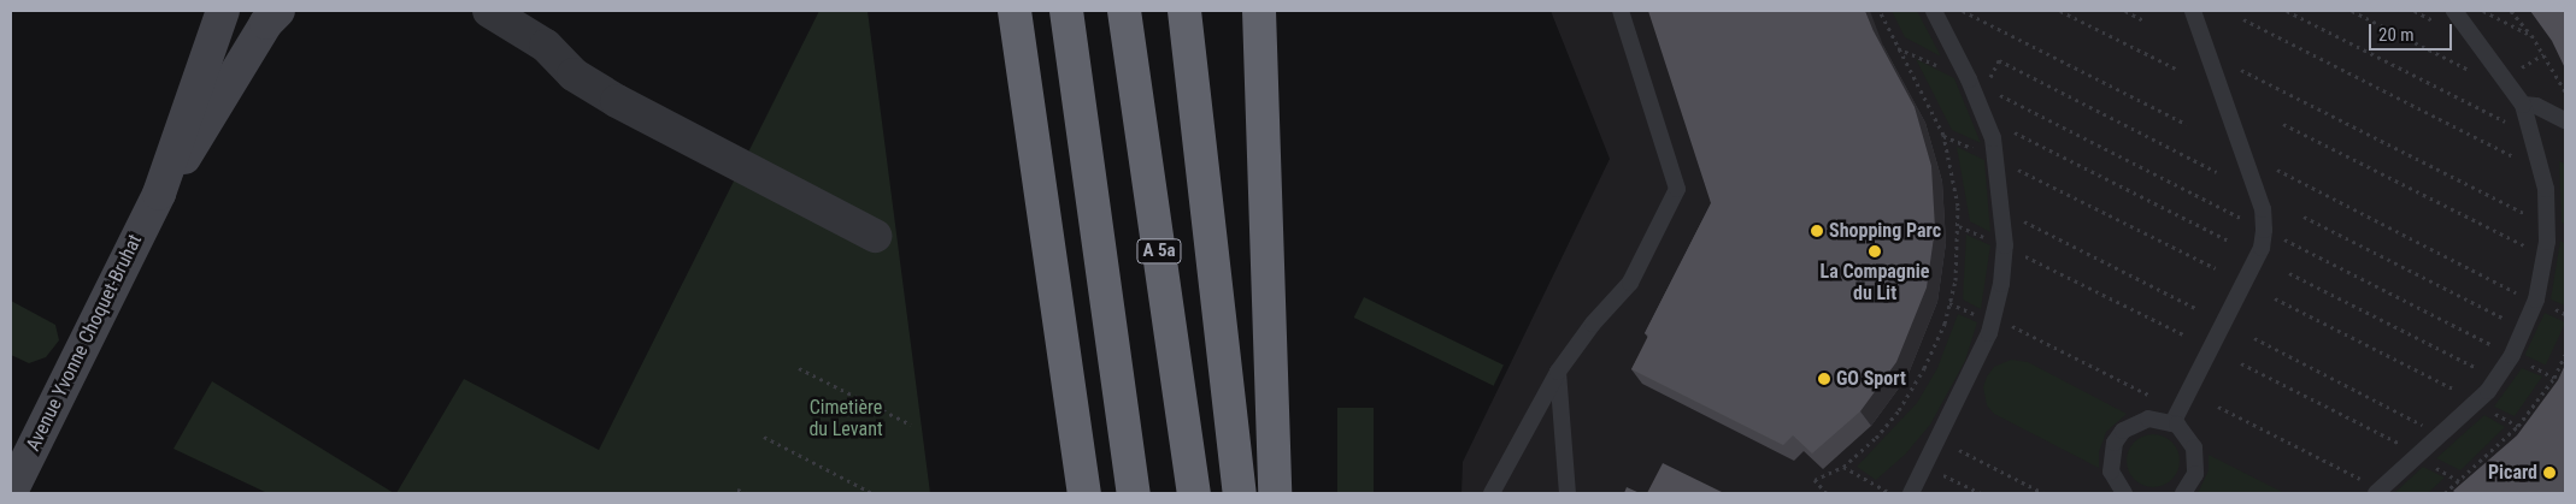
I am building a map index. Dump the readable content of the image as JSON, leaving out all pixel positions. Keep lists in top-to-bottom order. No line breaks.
{"streets":{"highway":["A 5a"],"street":["Avenue Yvonne Choquet-Bruhat"]},"parks":["Cimetière du Levant"],"places":["Shopping Parc","La Compagnie du Lit","GO Sport","Picard"],"scale_bar":"20 m"}
